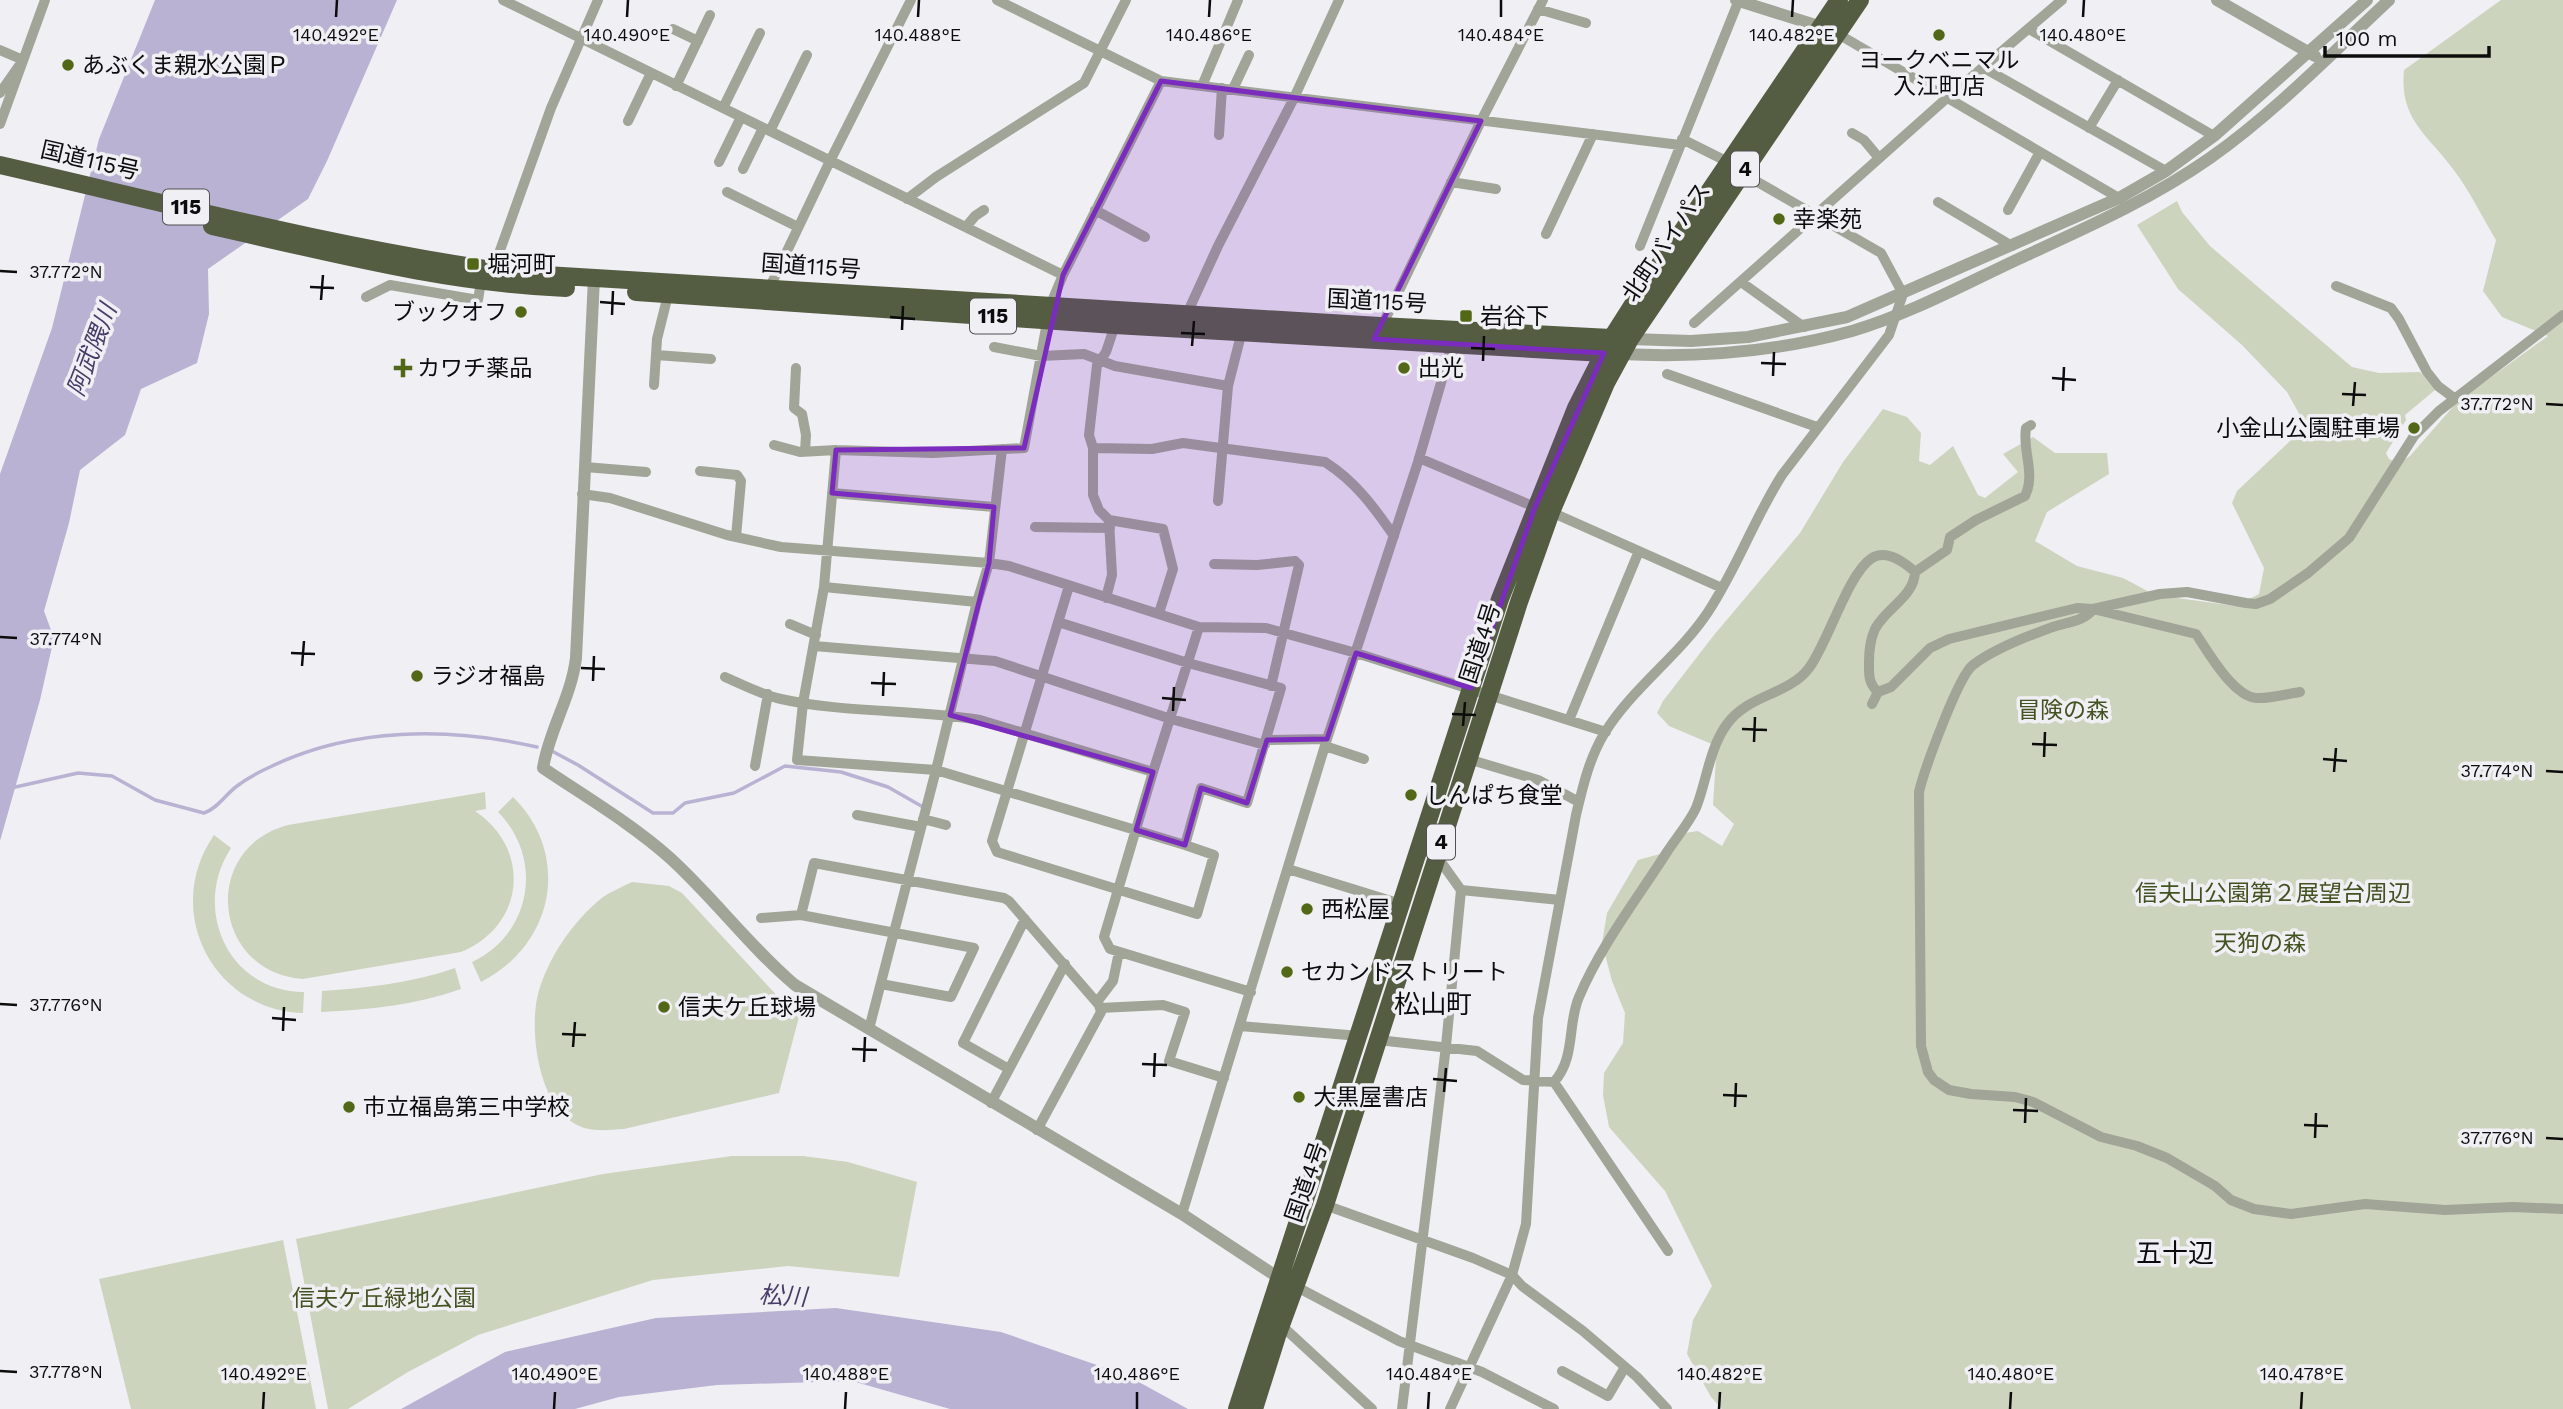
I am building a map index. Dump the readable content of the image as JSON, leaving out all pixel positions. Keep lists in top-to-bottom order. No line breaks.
{"streets":{"highway":["国道115号","4","115","北町バイパス","国道4号"]},"crossings":[["国道115号","北町バイパス"],["国道115号","国道4号"],["北町バイパス","国道4号"]],"districts":["松山町","五十辺"],"water":["阿武隈川","松川"],"parks":["冒険の森","信夫山公園第２展望台周辺","天狗の森","信夫ケ丘緑地公園"],"places":{"other":["ヨークベニマル 入江町店","あぶくま親水公園Ｐ","幸楽苑","ブックオフ","出光","小金山公園駐車場","ラジオ福島","しんぱち食堂","西松屋","セカンドストリート","信夫ケ丘球場","大黒屋書店","市立福島第三中学校"],"transit":["堀河町","岩谷下"],"health":["カワチ薬品"]},"scale_bar":"100 m","coordinates":["140.492°E","140.490°E","140.488°E","140.486°E","140.484°E","140.482°E","140.480°E","37.772°N","37.774°N","37.776°N","37.778°N","140.478°E"]}
